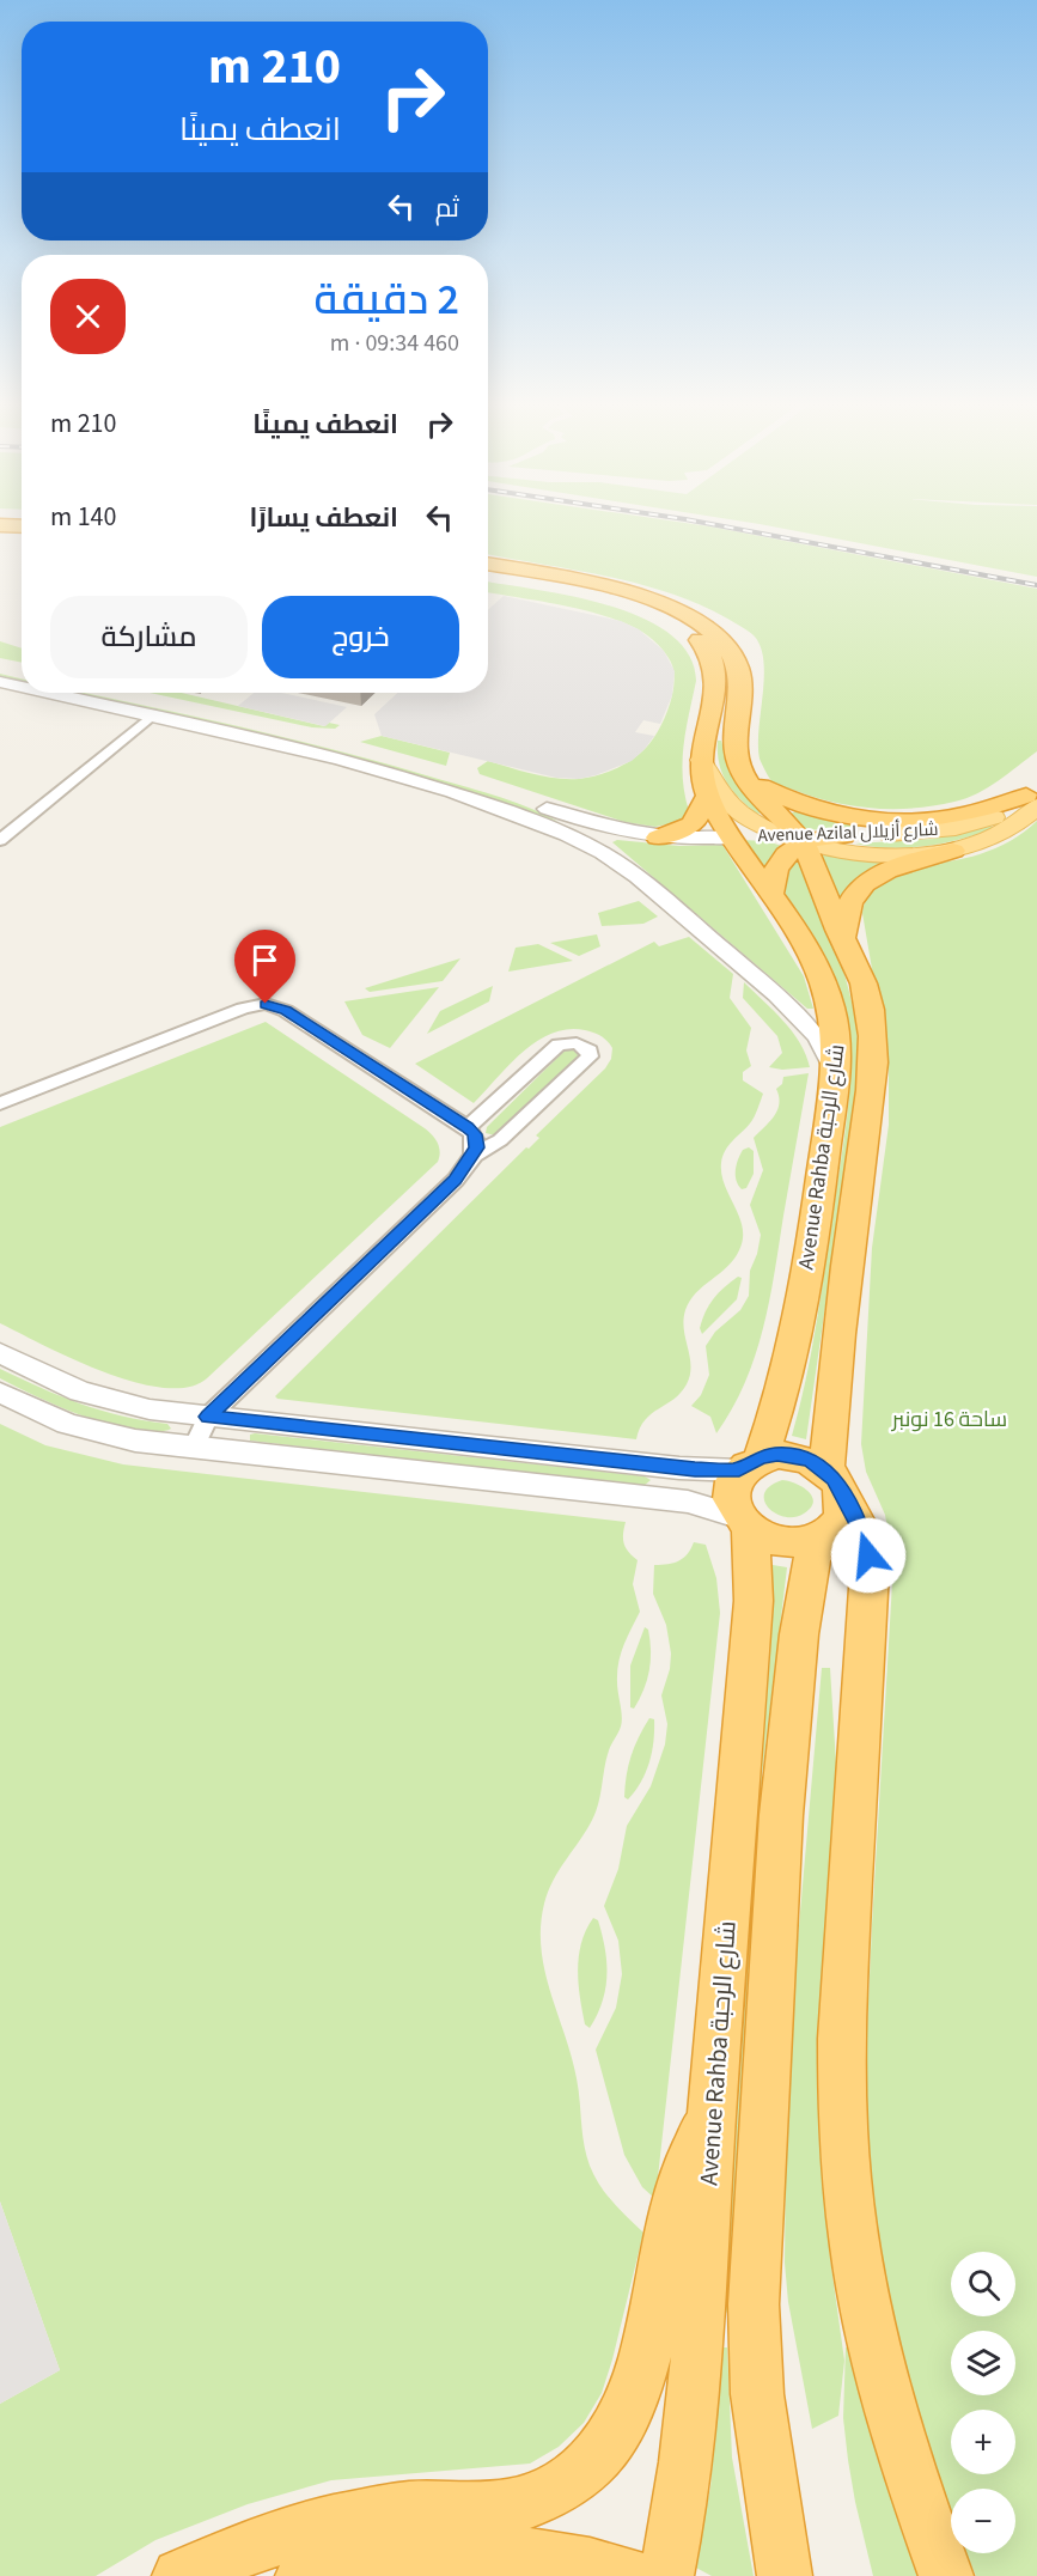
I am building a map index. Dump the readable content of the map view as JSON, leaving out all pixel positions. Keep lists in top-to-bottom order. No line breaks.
{"streets":{"highway":["Avenue Rahba شارع الرحبة"],"main road":["Avenue Azilal شارع أزيلال"]},"crossings":[["Avenue Azilal شارع أزيلال","Avenue Rahba شارع الرحبة"]],"parks":["ساحة 16 نونبر"],"page":{"turn":["210 m","انعطف يمينًا"],"then":"ثم","heading":["2 دقيقة","460 m · 09:34"],"list":[{"name":"انعطف يمينًا","value":"210 m"},{"name":"انعطف يسارًا","value":"140 m"}],"buttons":["خروج","مشاركة"],"map_buttons":["+","−"]}}
